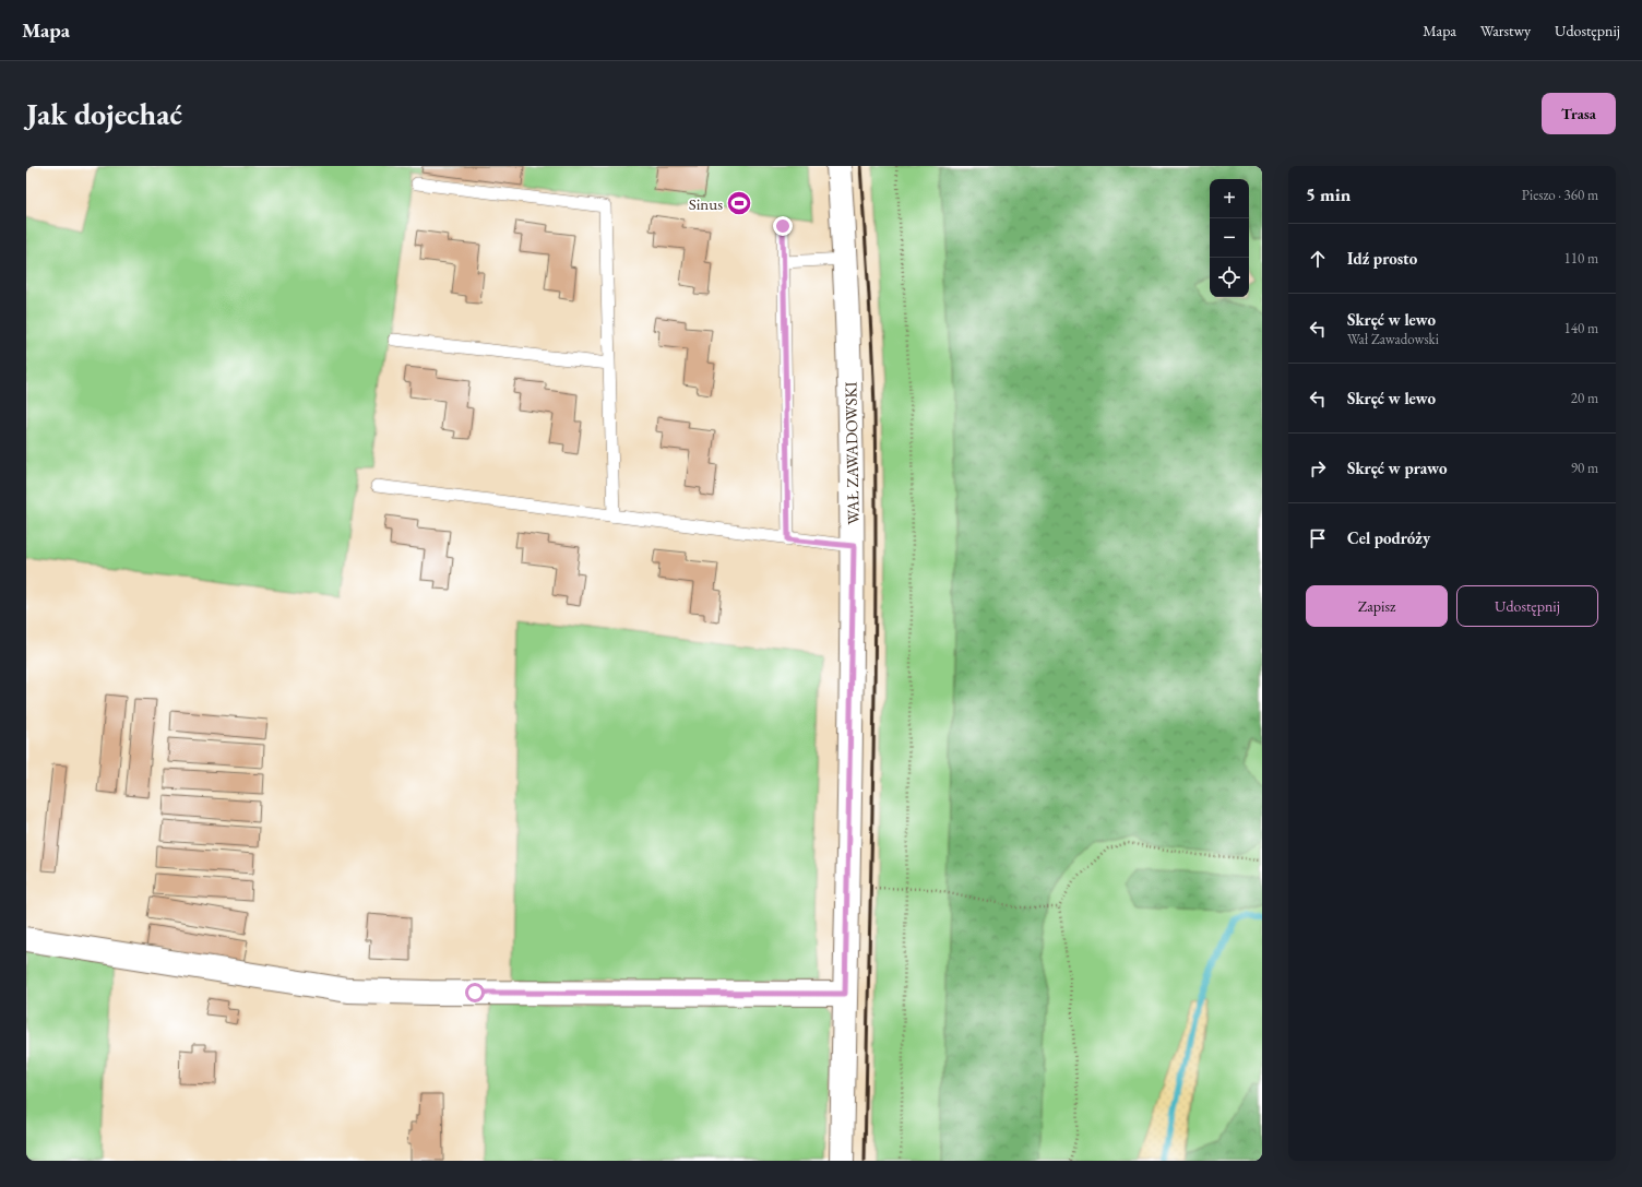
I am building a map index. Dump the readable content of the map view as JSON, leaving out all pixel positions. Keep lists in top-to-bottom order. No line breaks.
{"streets":{"street":["WAŁ ZAWADOWSKI"]},"places":{"sports":["Sinus"]},"page":{"header":"Mapa","nav":["Mapa","Warstwy","Udostępnij"],"buttons":["Trasa",["Zapisz","Udostępnij"]],"title":"Jak dojechać","heading":["5 min","Pieszo · 360 m"],"map_buttons":["+","−"],"list":[["Idź prosto","110 m"],["Skręć w lewo","Wał Zawadowski","140 m"],["Skręć w lewo","20 m"],["Skręć w prawo","90 m"],"Cel podróży"]}}
